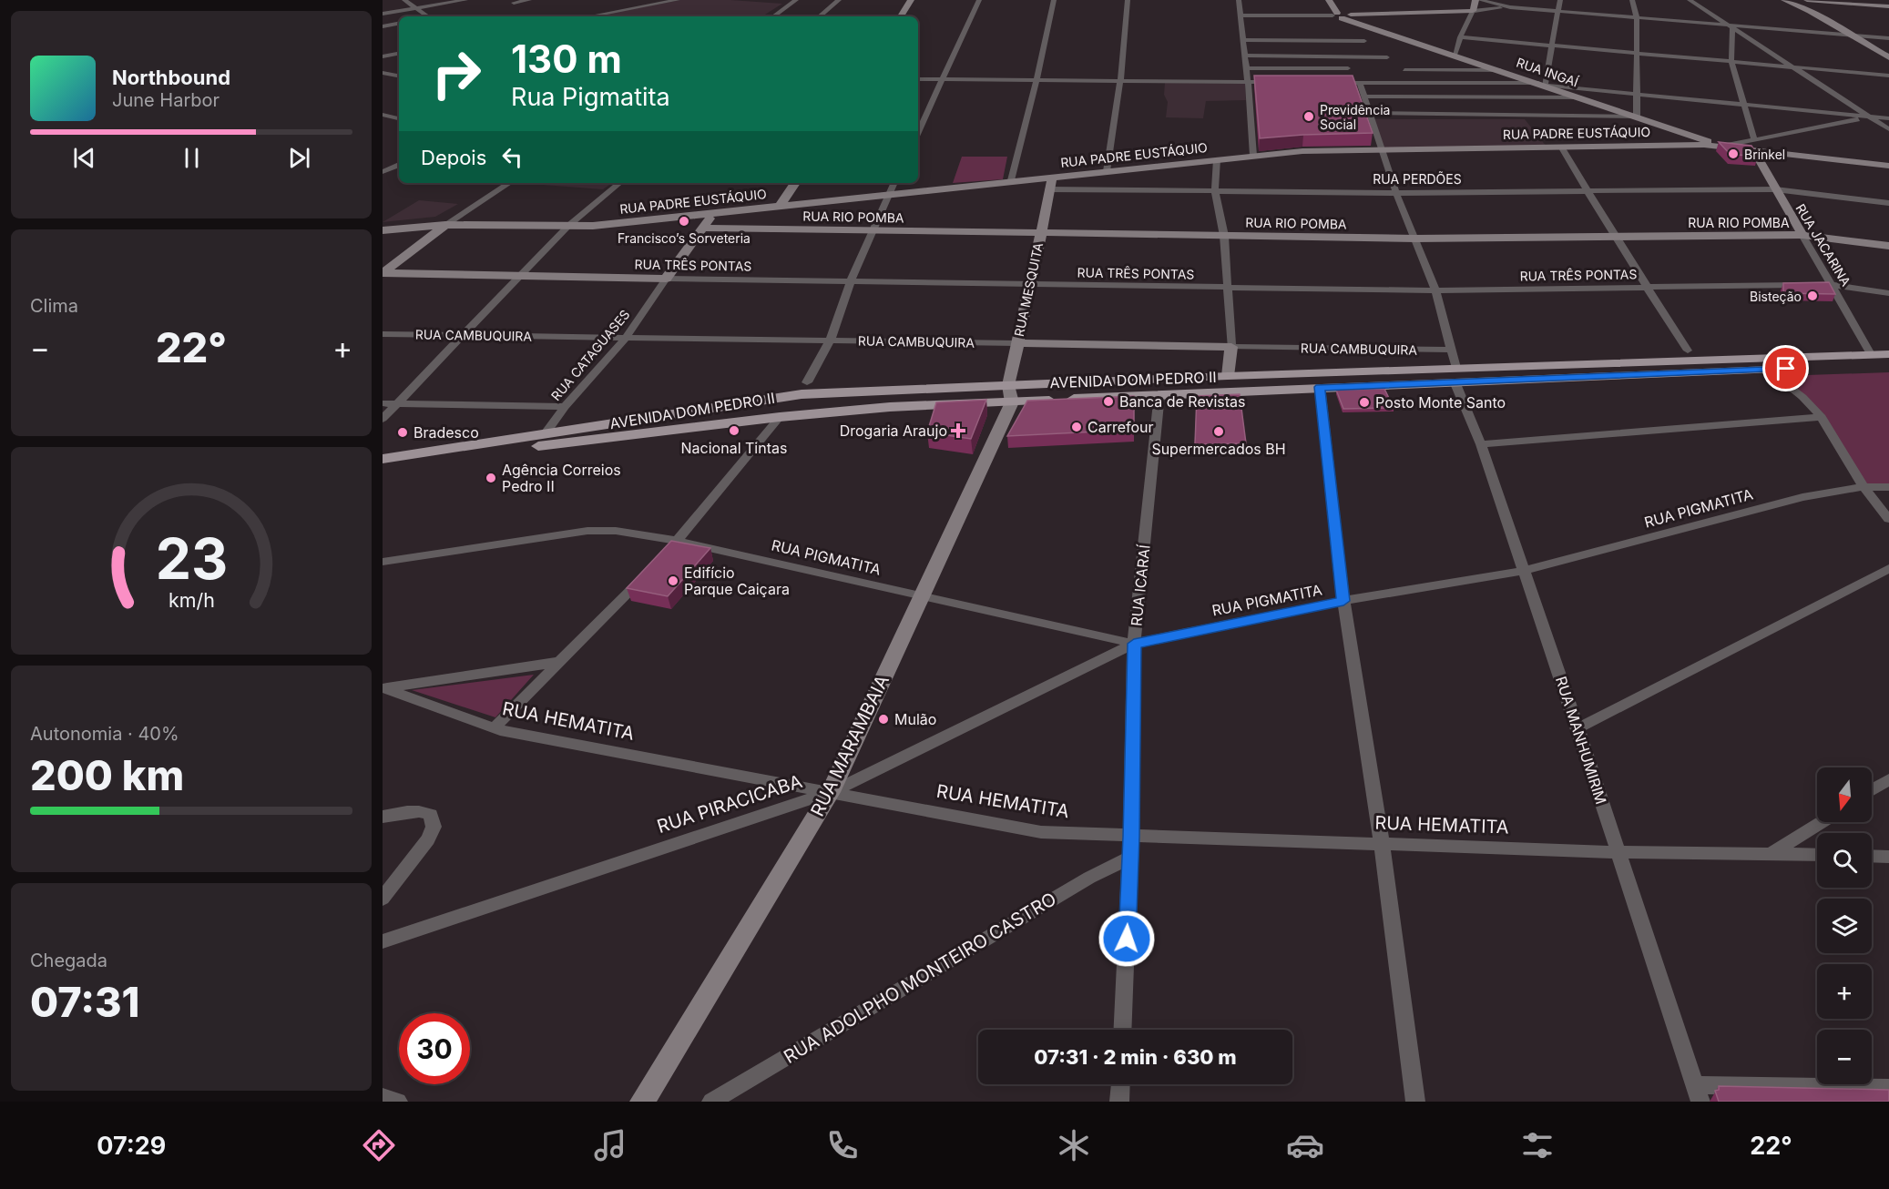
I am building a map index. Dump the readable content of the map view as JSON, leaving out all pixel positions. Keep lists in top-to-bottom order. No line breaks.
{"streets":{"main road":["AVENIDA DOM PEDRO II"],"street":["RUA INGAÍ","RUA PADRE EUSTÁQUIO","RUA PERDÕES","RUA RIO POMBA","RUA JACARINA","RUA TRÊS PONTAS","RUA MESQUITA","RUA CAMBUQUIRA","RUA CATAGUASES","RUA PIGMATITA","RUA ICARAÍ","RUA HEMATITA","RUA MANHUMIRIM","RUA MARAMBAIA","RUA PIRACICABA","RUA ADOLPHO MONTEIRO CASTRO"]},"crossings":[["RUA INGAÍ","RUA PADRE EUSTÁQUIO"],["RUA PADRE EUSTÁQUIO","RUA PERDÕES"],["RUA PADRE EUSTÁQUIO","RUA JACARINA"],["RUA PADRE EUSTÁQUIO","RUA MESQUITA"],["RUA PADRE EUSTÁQUIO","RUA CATAGUASES"],["RUA PADRE EUSTÁQUIO","RUA MANHUMIRIM"],["RUA PERDÕES","RUA JACARINA"],["RUA PERDÕES","RUA MESQUITA"],["RUA PERDÕES","RUA MANHUMIRIM"],["RUA RIO POMBA","RUA JACARINA"],["RUA RIO POMBA","RUA MESQUITA"],["RUA RIO POMBA","RUA CATAGUASES"],["RUA RIO POMBA","RUA MANHUMIRIM"],["RUA JACARINA","RUA TRÊS PONTAS"],["RUA JACARINA","AVENIDA DOM PEDRO II"],["RUA TRÊS PONTAS","RUA MESQUITA"],["RUA TRÊS PONTAS","RUA CATAGUASES"],["RUA TRÊS PONTAS","RUA MANHUMIRIM"],["RUA MESQUITA","RUA CAMBUQUIRA"],["RUA MESQUITA","AVENIDA DOM PEDRO II"],["RUA MESQUITA","RUA MARAMBAIA"],["RUA CAMBUQUIRA","RUA CATAGUASES"],["RUA CAMBUQUIRA","RUA MANHUMIRIM"],["RUA CATAGUASES","AVENIDA DOM PEDRO II"],["AVENIDA DOM PEDRO II","RUA ICARAÍ"],["AVENIDA DOM PEDRO II","RUA MANHUMIRIM"],["AVENIDA DOM PEDRO II","RUA MARAMBAIA"],["RUA PIGMATITA","RUA ICARAÍ"],["RUA PIGMATITA","RUA MANHUMIRIM"],["RUA PIGMATITA","RUA MARAMBAIA"],["RUA PIGMATITA","RUA PIRACICABA"],["RUA ICARAÍ","RUA HEMATITA"],["RUA ICARAÍ","RUA PIRACICABA"],["RUA ICARAÍ","RUA ADOLPHO MONTEIRO CASTRO"],["RUA HEMATITA","RUA MANHUMIRIM"],["RUA HEMATITA","RUA MARAMBAIA"],["RUA HEMATITA","RUA PIRACICABA"],["RUA MARAMBAIA","RUA PIRACICABA"]],"places":{"other":["Previdência Social","Brinkel","Francisco’s Sorveteria","Bisteção","Banca de Revistas","Posto Monte Santo","Carrefour","Nacional Tintas","Supermercados BH","Bradesco","Agência Correios Pedro II","Edifício Parque Caiçara","Mulão"],"health":["Drogaria Araujo"]},"north":"bottom","page":{"turn":["130 m","Rua Pigmatita"],"song":["Northbound","June Harbor"],"then":"Depois","tile":["Clima",["Autonomia · 40%","200 km"],["Chegada","07:31"]],"heat":["−","22°","+"],"map_buttons":["+","−"],"limit":"30","trip":"07:31 · 2 min · 630 m","tabs":["07:29","22°"],"gauge":["23","km/h"]}}
